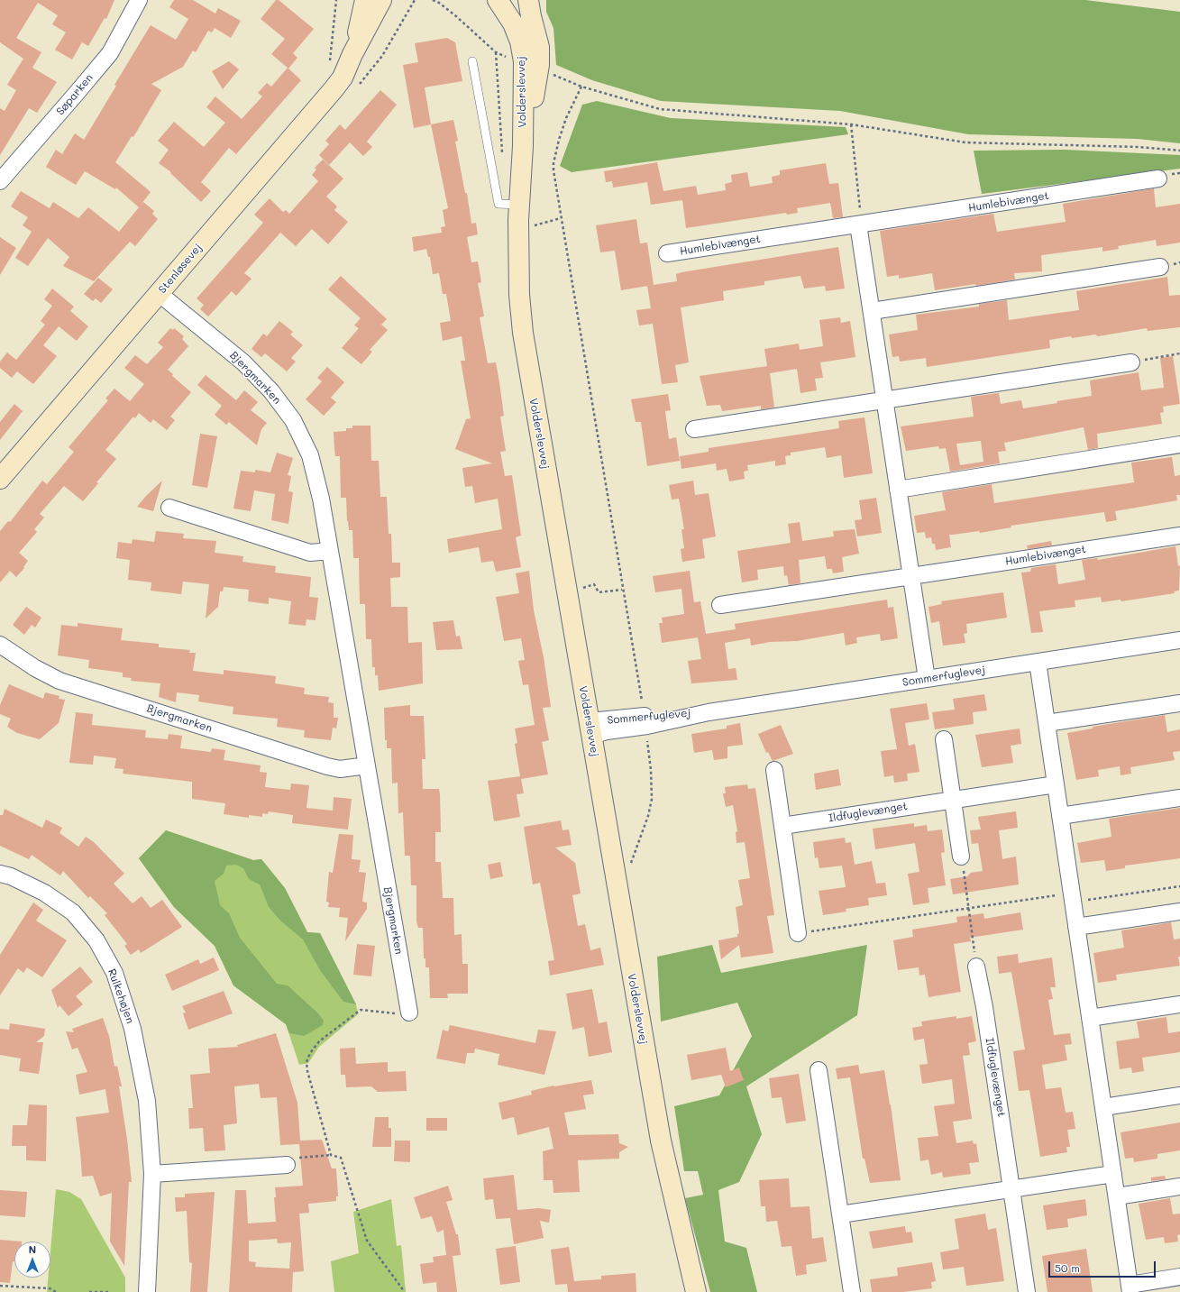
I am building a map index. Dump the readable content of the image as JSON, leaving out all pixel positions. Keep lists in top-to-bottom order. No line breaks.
{"streets":{"street":["Volderslevvej","Søparken","Humlebivænget","Stenløsevej","Bjergmarken","Sommerfuglevej","Ildfuglevænget","Rulkehøjen"]},"crossings":[["Volderslevvej","Sommerfuglevej"],["Stenløsevej","Bjergmarken"]],"scale_bar":"50 m","north":"top"}
